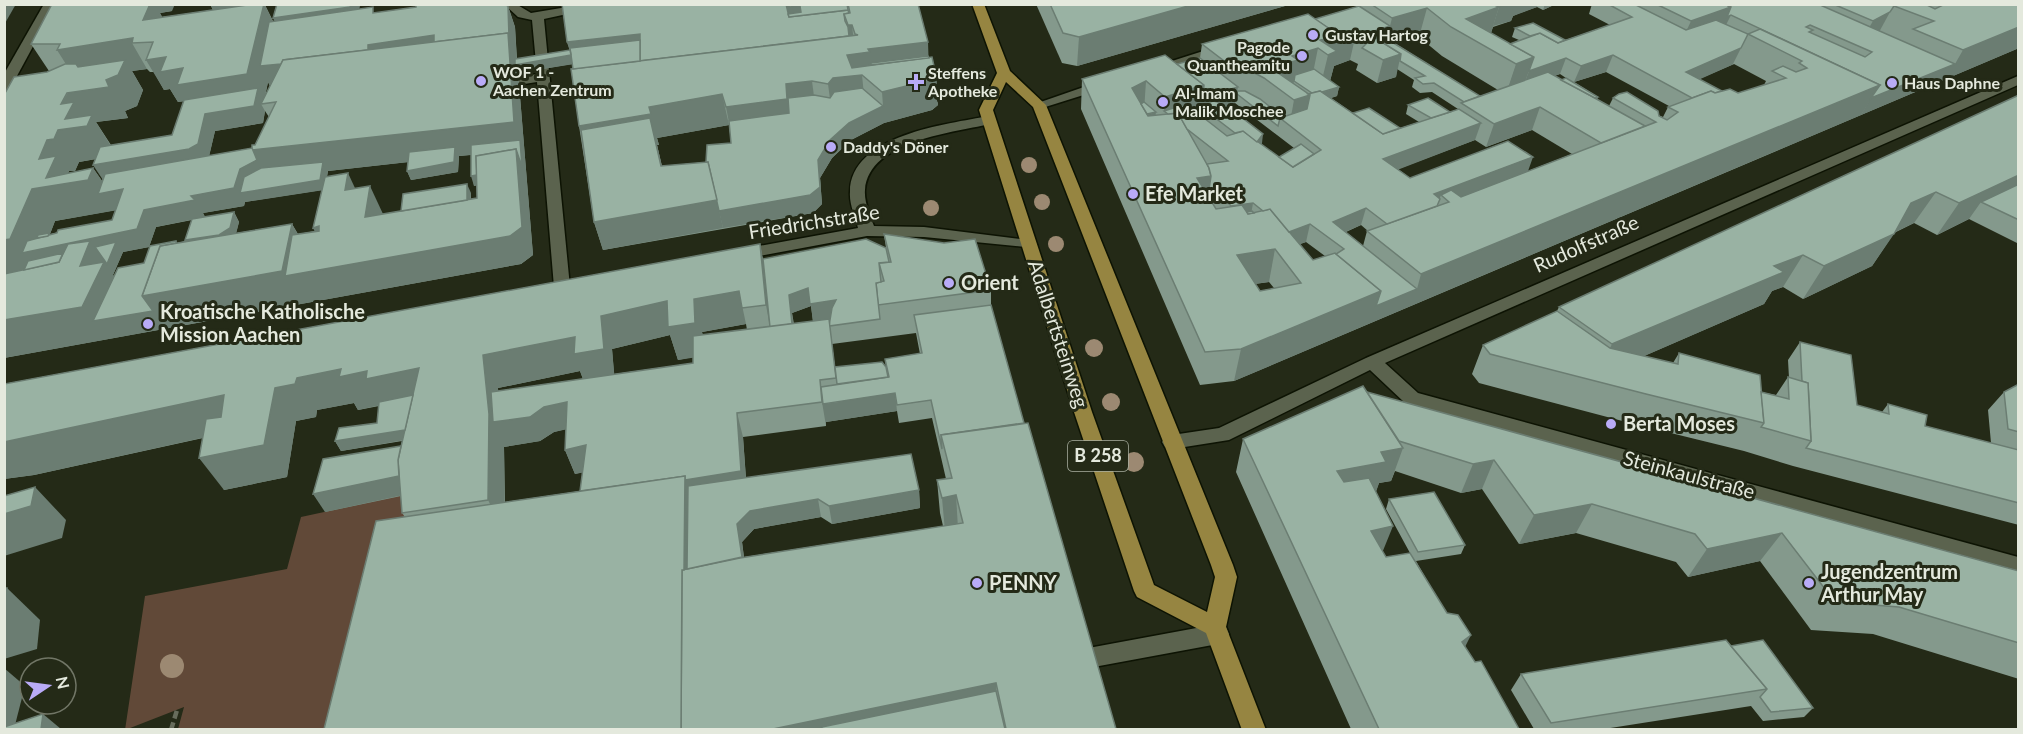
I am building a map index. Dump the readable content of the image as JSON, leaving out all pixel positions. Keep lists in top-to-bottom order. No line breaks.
{"streets":{"main road":["Adalbertsteinweg","B 258"],"street":["Friedrichstraße","Rudolfstraße","Steinkaulstraße"]},"crossings":[["Friedrichstraße","Adalbertsteinweg"],["Rudolfstraße","Steinkaulstraße"]],"places":{"other":["Gustav Hartog","Pagode Quantheamitu","WOF 1 - Aachen Zentrum","Haus Daphne","Al-Imam Malik Moschee","Daddy's Döner","Efe Market","Orient","Kroatische Katholische Mission Aachen","Berta Moses","PENNY","Jugendzentrum Arthur May"],"health":["Steffens Apotheke"]},"north":"right"}
